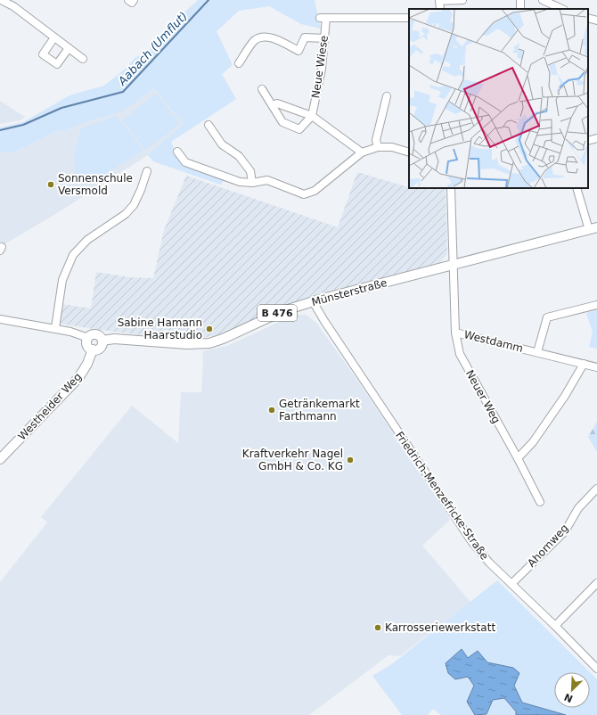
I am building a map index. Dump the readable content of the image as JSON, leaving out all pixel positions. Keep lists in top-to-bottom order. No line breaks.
{"streets":{"main road":["Münsterstraße","B 476","Westheider Weg"],"street":["Neue Wiese","Westdamm","Neuer Weg","Friedrich-Menzefricke-Straße","Ahornweg"]},"crossings":[["Münsterstraße","Westdamm"],["Münsterstraße","Westheider Weg"],["Münsterstraße","Friedrich-Menzefricke-Straße"],["Westdamm","Neuer Weg"],["Friedrich-Menzefricke-Straße","Ahornweg"]],"water":["Aabach (Umflut)"],"places":["Sonnenschule Versmold","Sabine Hamann Haarstudio","Getränkemarkt Farthmann","Kraftverkehr Nagel GmbH & Co. KG","Karrosseriewerkstatt"],"north":"bottom left"}
